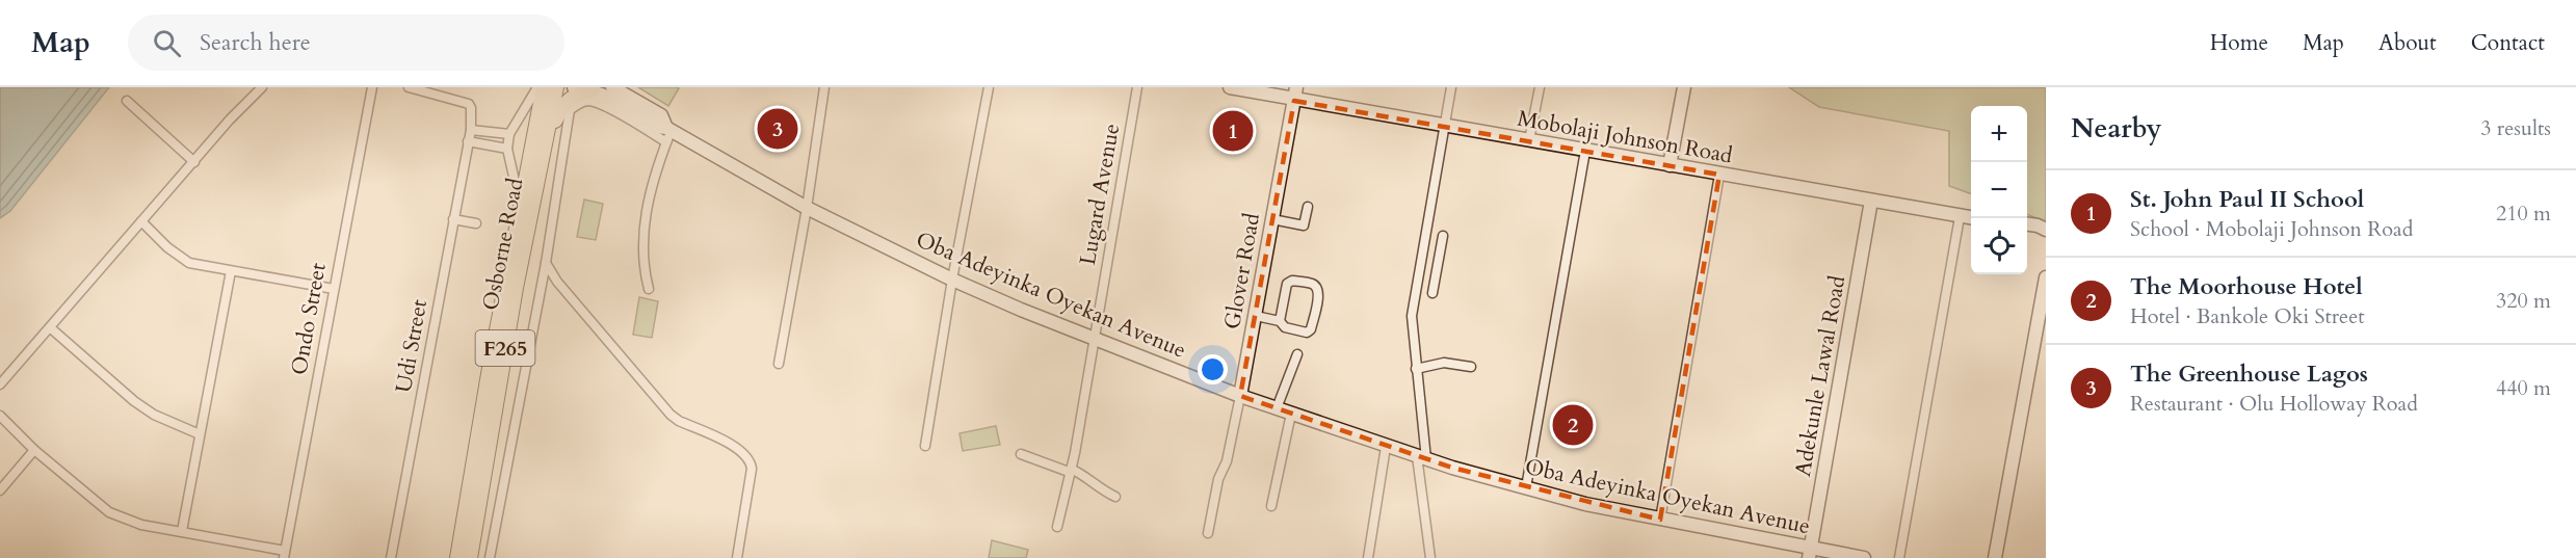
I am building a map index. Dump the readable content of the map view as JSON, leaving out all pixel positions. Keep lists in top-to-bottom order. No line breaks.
{"streets":{"main road":["Mobolaji Johnson Road","Osborne Road","Glover Road","Oba Adeyinka Oyekan Avenue","F265","Adekunle Lawal Road"],"street":["Lugard Avenue","Ondo Street","Udi Street"]},"crossings":[["Mobolaji Johnson Road","Glover Road"],["Mobolaji Johnson Road","Adekunle Lawal Road"],["Lugard Avenue","Oba Adeyinka Oyekan Avenue"],["Glover Road","Oba Adeyinka Oyekan Avenue"],["Oba Adeyinka Oyekan Avenue","Adekunle Lawal Road"]],"page":{"header":"Map","search":"Search here","nav":["Home","Map","About","Contact"],"heading":["Nearby","3 results"],"map_buttons":["+","−"],"pins":["3","1","2"],"list":[{"mark":"1","name":"St. John Paul II School","note":"School · Mobolaji Johnson Road","value":"210 m"},{"mark":"2","name":"The Moorhouse Hotel","note":"Hotel · Bankole Oki Street","value":"320 m"},{"mark":"3","name":"The Greenhouse Lagos","note":"Restaurant · Olu Holloway Road","value":"440 m"}]}}
